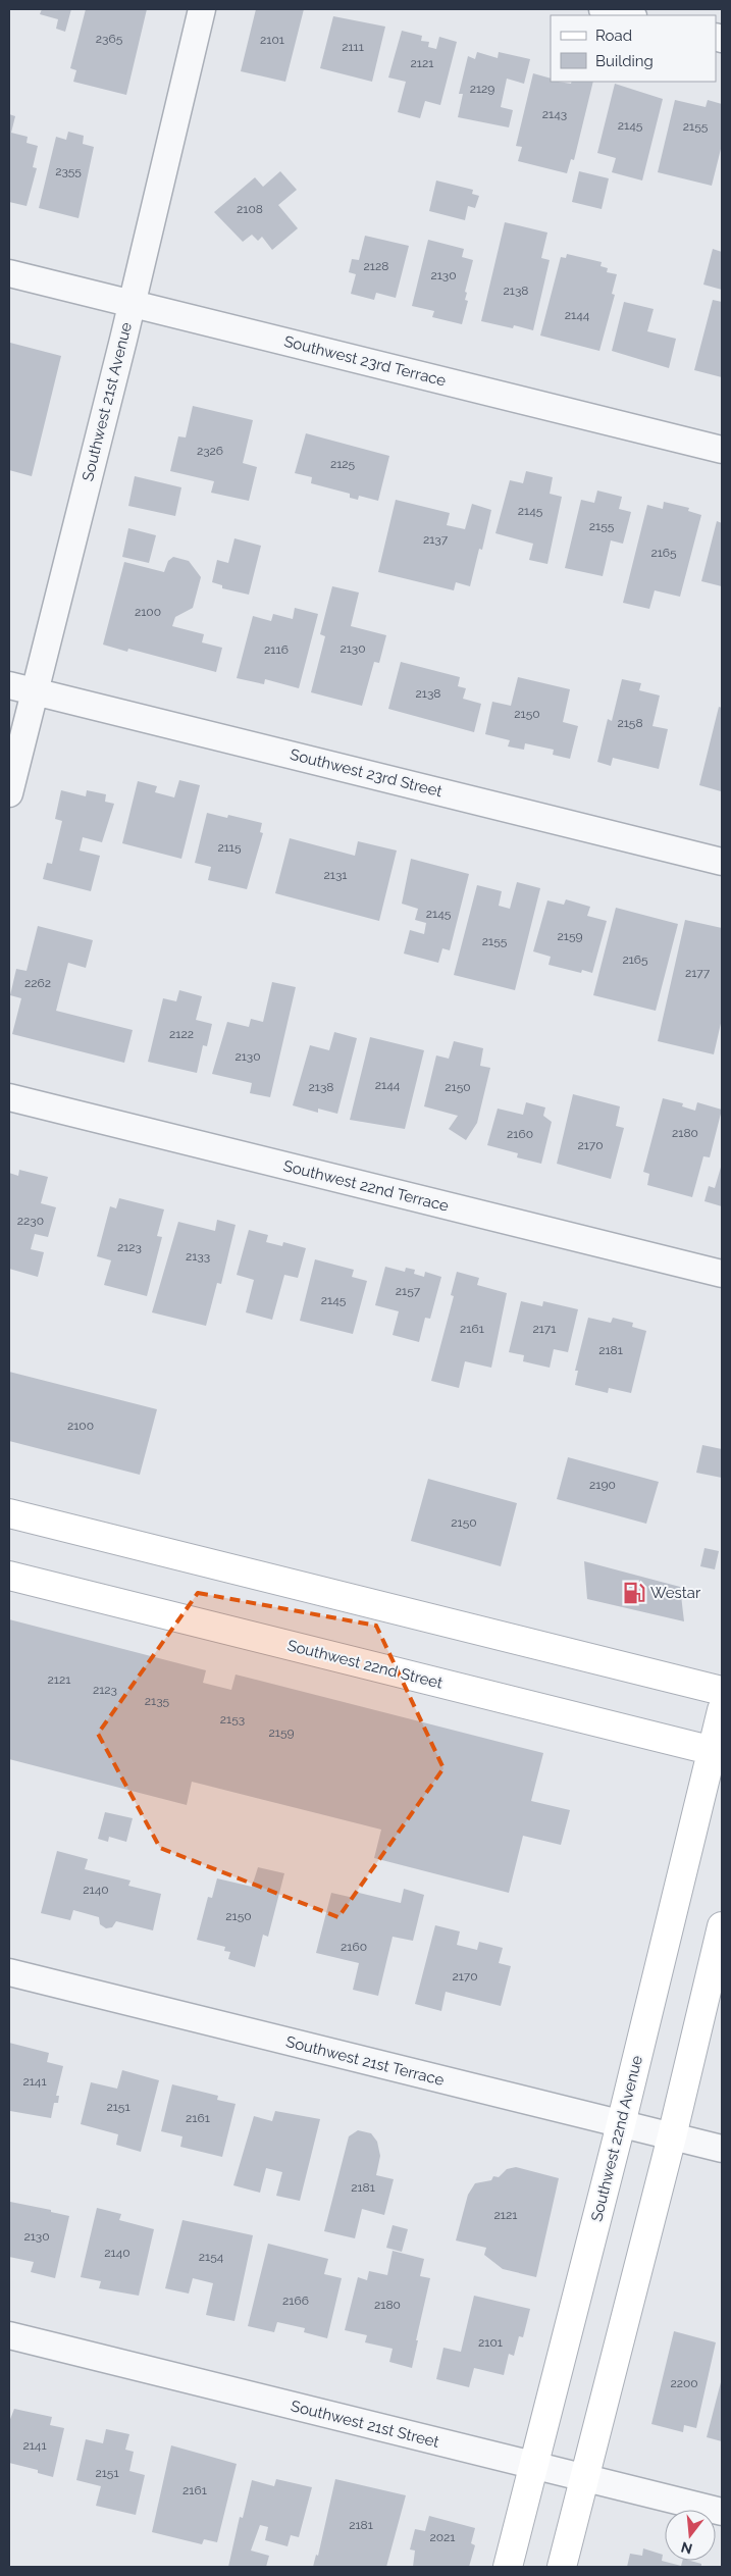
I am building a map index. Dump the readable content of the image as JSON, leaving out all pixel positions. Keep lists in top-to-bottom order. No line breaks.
{"streets":{"main road":["Southwest 22nd Street","Southwest 22nd Avenue"],"street":["Southwest 23rd Terrace","Southwest 21st Avenue","Southwest 23rd Street","Southwest 22nd Terrace","Southwest 21st Terrace","Southwest 21st Street"]},"crossings":[["Southwest 23rd Terrace","Southwest 21st Avenue"],["Southwest 21st Avenue","Southwest 23rd Street"],["Southwest 22nd Street","Southwest 22nd Avenue"],["Southwest 21st Terrace","Southwest 22nd Avenue"],["Southwest 22nd Avenue","Southwest 21st Street"]],"places":{"fuel station":["Westar"]},"house_numbers":["2365","2101","2111","2121","2129","2143","2145","2155","2355","2108","2128","2130","2138","2144","2326","2125","2145","2155","2137","2165","2100","2130","2116","2138","2150","2158","2115","2131","2145","2159","2155","2165","2177","2262","2122","2130","2144","2138","2150","2180","2160","2170","2230","2123","2133","2157","2145","2161","2171","2181","2100","2190","2150","2121","2123","2135","2153","2159","2140","2150","2160","2170","2141","2151","2161","2181","2121","2130","2140","2154","2166","2180","2101","2200","2141","2151","2161","2181","2021"],"legend":["Road","Building"],"north":"bottom"}
